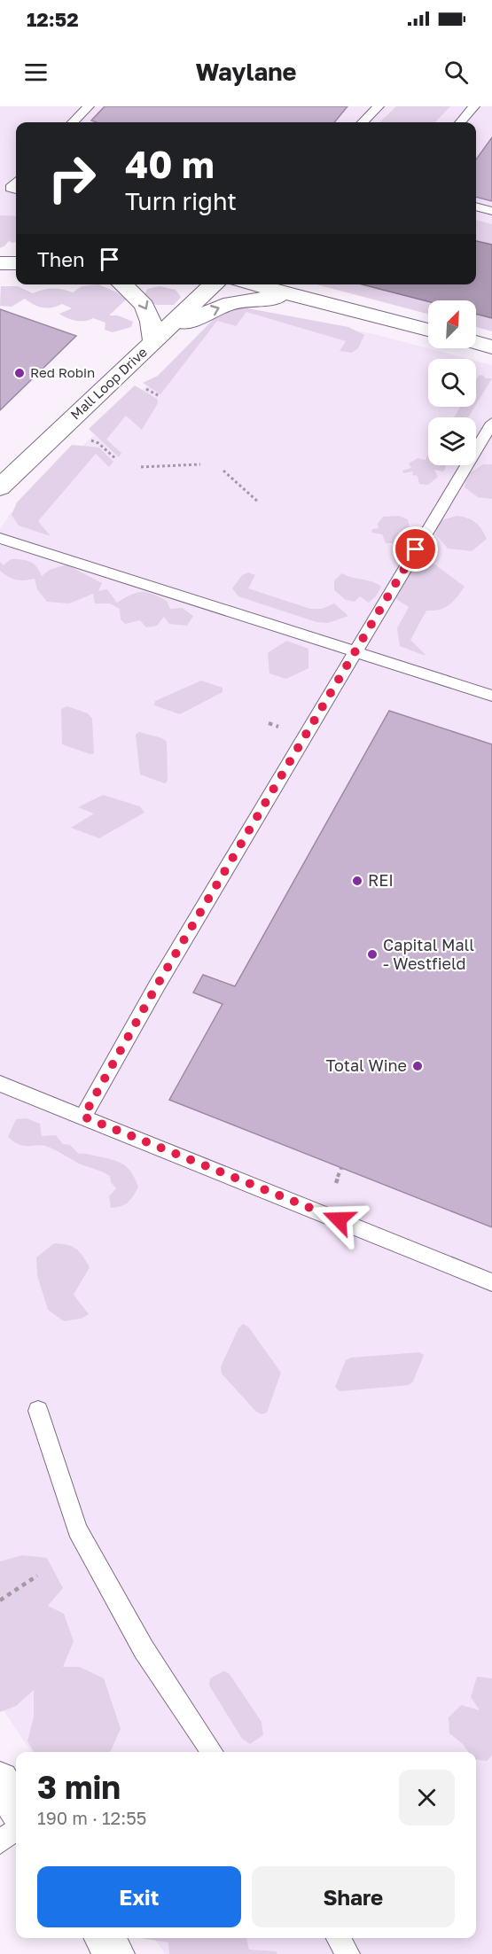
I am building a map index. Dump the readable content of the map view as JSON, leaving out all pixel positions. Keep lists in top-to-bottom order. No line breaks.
{"streets":{"street":["Mall Loop Drive"]},"places":["Red Robin","REI","Capital Mall - Westfield","Total Wine"],"north":"top right","page":{"status":"12:52","header":"Waylane","turn":["40 m","Turn right"],"then":"Then","heading":["3 min","190 m · 12:55"],"buttons":["Exit","Share"]}}
